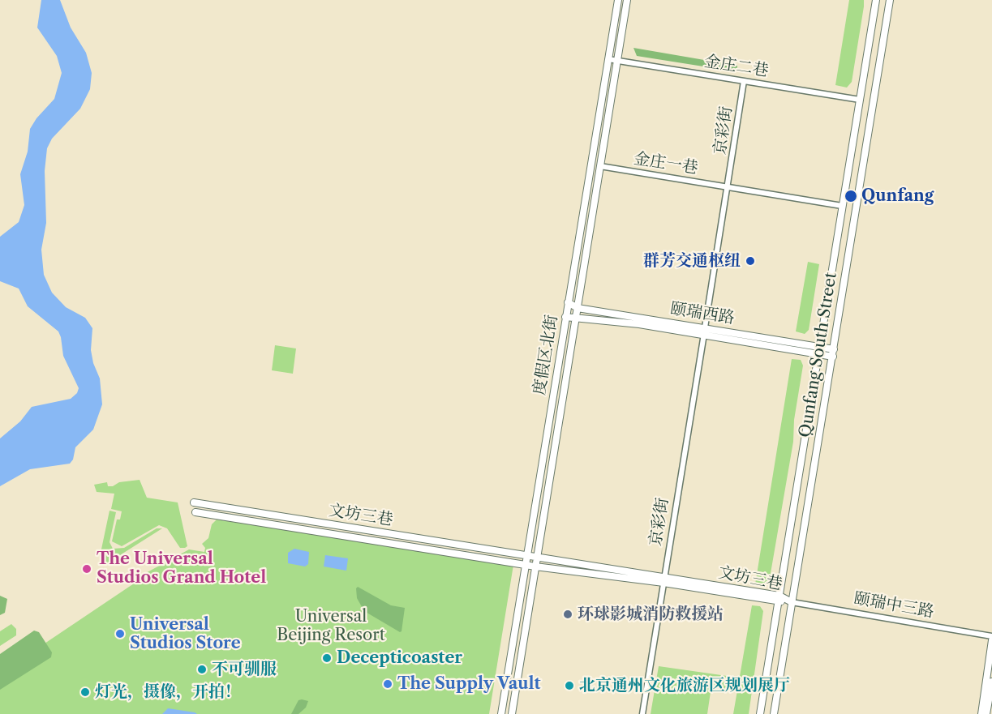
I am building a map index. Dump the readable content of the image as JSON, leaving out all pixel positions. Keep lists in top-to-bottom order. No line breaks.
{"streets":{"main road":["颐瑞西路","度假区北街","Qunfang South Street","文坊三巷"],"street":["金庄二巷","京彩街","金庄一巷","颐瑞中三路"]},"crossings":[["金庄二巷","京彩街"],["金庄二巷","度假区北街"],["金庄二巷","Qunfang South Street"],["京彩街","金庄一巷"],["京彩街","颐瑞西路"],["京彩街","文坊三巷"],["金庄一巷","度假区北街"],["金庄一巷","Qunfang South Street"],["颐瑞西路","度假区北街"],["颐瑞西路","Qunfang South Street"],["度假区北街","文坊三巷"],["Qunfang South Street","文坊三巷"],["Qunfang South Street","颐瑞中三路"],["文坊三巷","颐瑞中三路"]],"parks":["Universal Beijing Resort"],"places":["Qunfang","群芳交通枢纽","The Universal Studios Grand Hotel","环球影城消防救援站","Universal Studios Store","Decepticoaster","不可驯服","The Supply Vault","北京通州文化旅游区规划展厅","灯光，摄像，开拍！"]}
